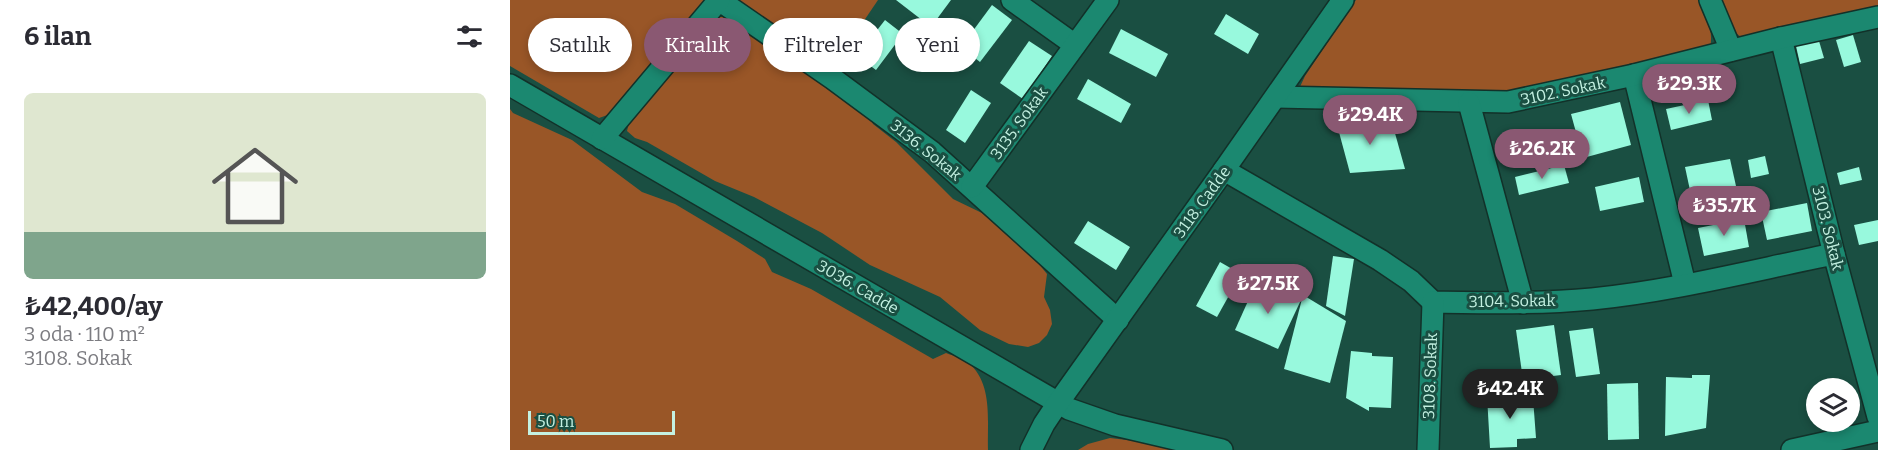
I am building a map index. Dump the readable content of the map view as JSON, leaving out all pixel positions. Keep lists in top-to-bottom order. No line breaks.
{"streets":{"street":["3102. Sokak","3135. Sokak","3136. Sokak","3118. Cadde","3103. Sokak","3036. Cadde","3104. Sokak","3108. Sokak"]},"crossings":[["3102. Sokak","3118. Cadde"],["3102. Sokak","3103. Sokak"],["3135. Sokak","3136. Sokak"],["3136. Sokak","3118. Cadde"],["3118. Cadde","3036. Cadde"],["3103. Sokak","3104. Sokak"],["3104. Sokak","3108. Sokak"]],"scale_bar":"50 m","page":{"heading":"6 ilan","chip":["Satılık","Kiralık","Filtreler","Yeni"],"price":["₺29.3K","₺29.4K","₺26.2K","₺35.7K","₺27.5K","₺42.4K"],"list":[{"name":"₺42,400/ay","note":"3 oda · 110 m² · 3108. Sokak"}],"scale":"50 m"}}
